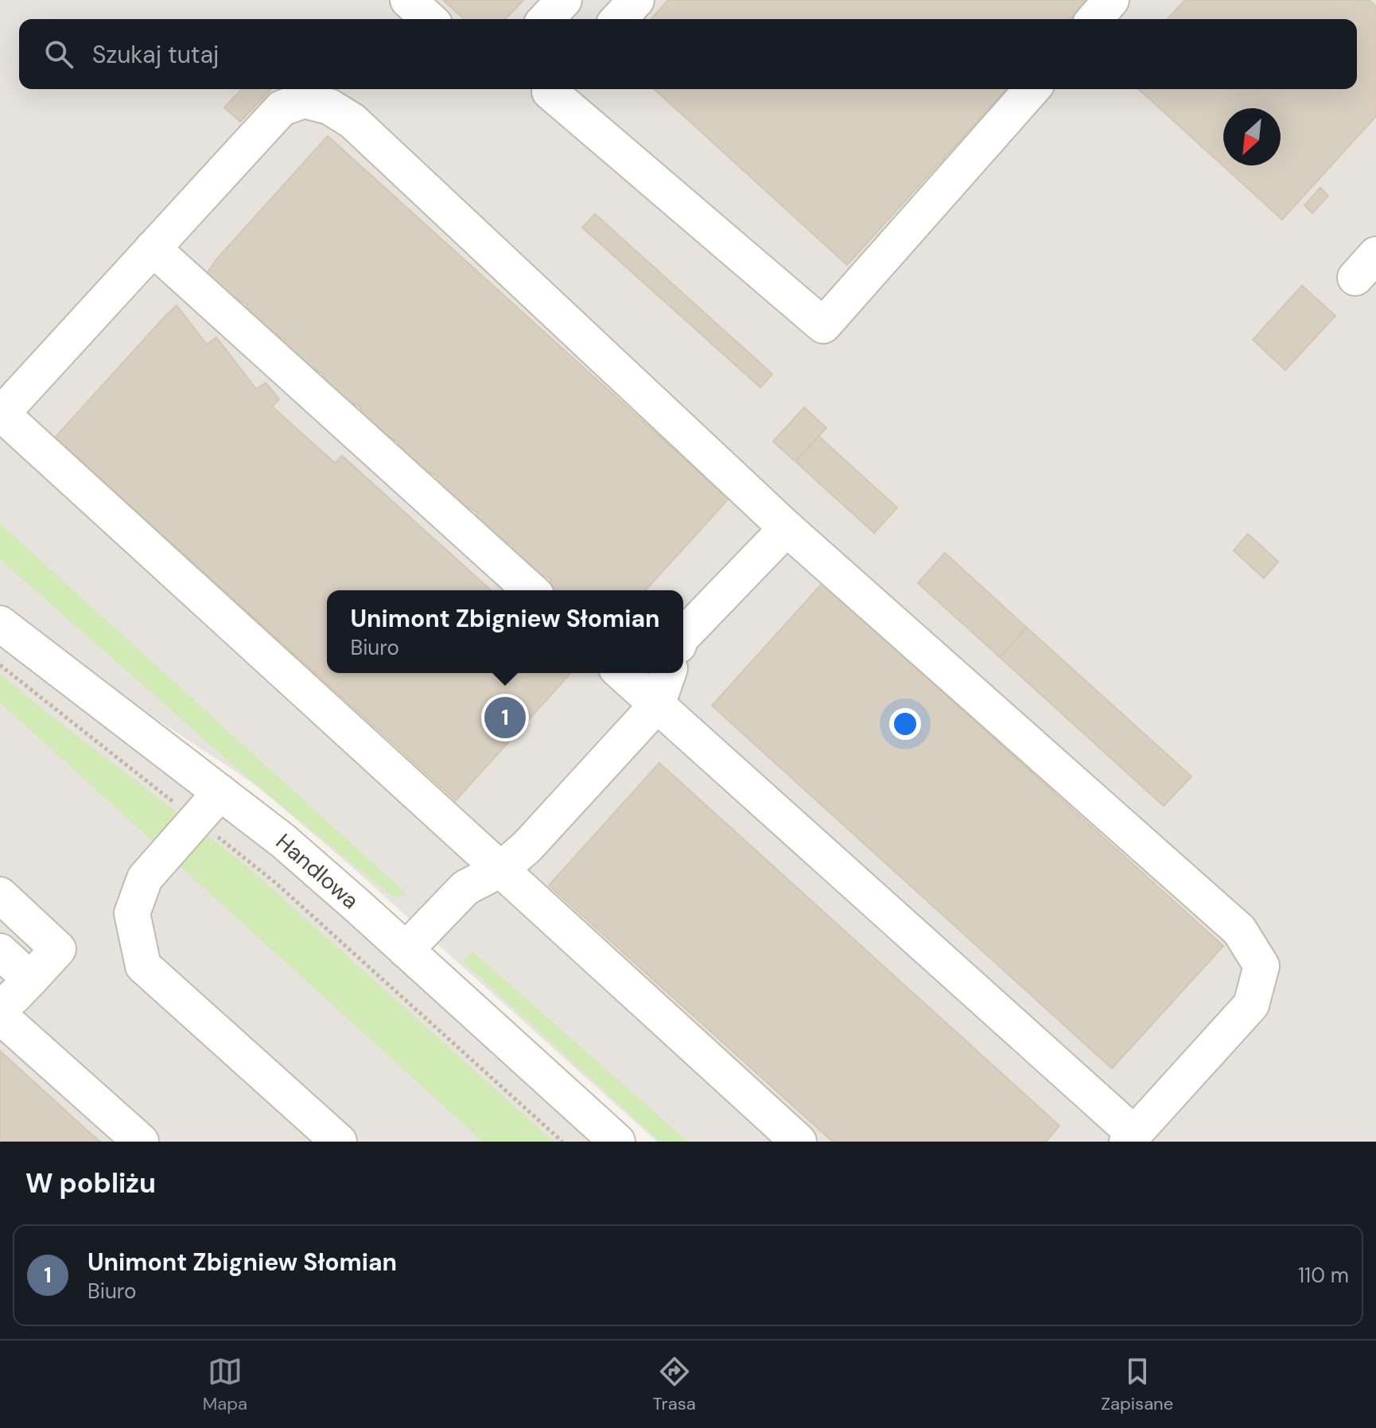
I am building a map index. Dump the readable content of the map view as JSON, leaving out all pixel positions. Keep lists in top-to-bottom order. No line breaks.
{"streets":{"street":["Handlowa"]},"north":"bottom left","page":{"search":"Szukaj tutaj","popup":["Unimont Zbigniew Słomian","Biuro"],"pins":"1","heading":"W pobliżu","list":[{"mark":"1","name":"Unimont Zbigniew Słomian","note":"Biuro","value":"110 m"}],"nav":["Mapa","Trasa","Zapisane"]}}
